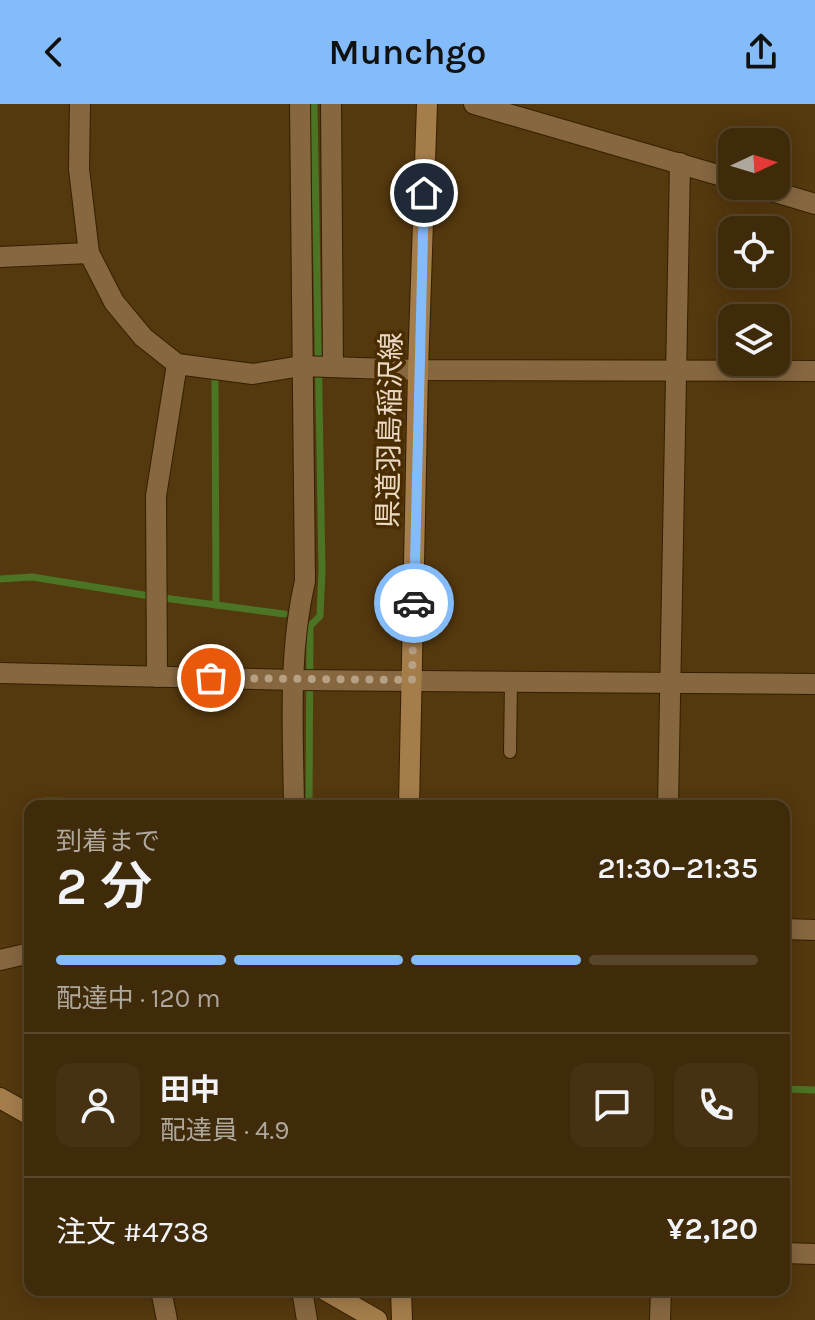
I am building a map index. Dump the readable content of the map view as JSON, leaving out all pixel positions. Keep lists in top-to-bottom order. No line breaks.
{"streets":{"main road":["県道羽島稲沢線"]},"north":"right","page":{"header":"Munchgo","heading":["2 分","到着まで","21:30–21:35"],"panel":["田中","配達員 · 4.9","注文 #4738","¥2,120"],"bar":"配達中 · 120 m"}}
